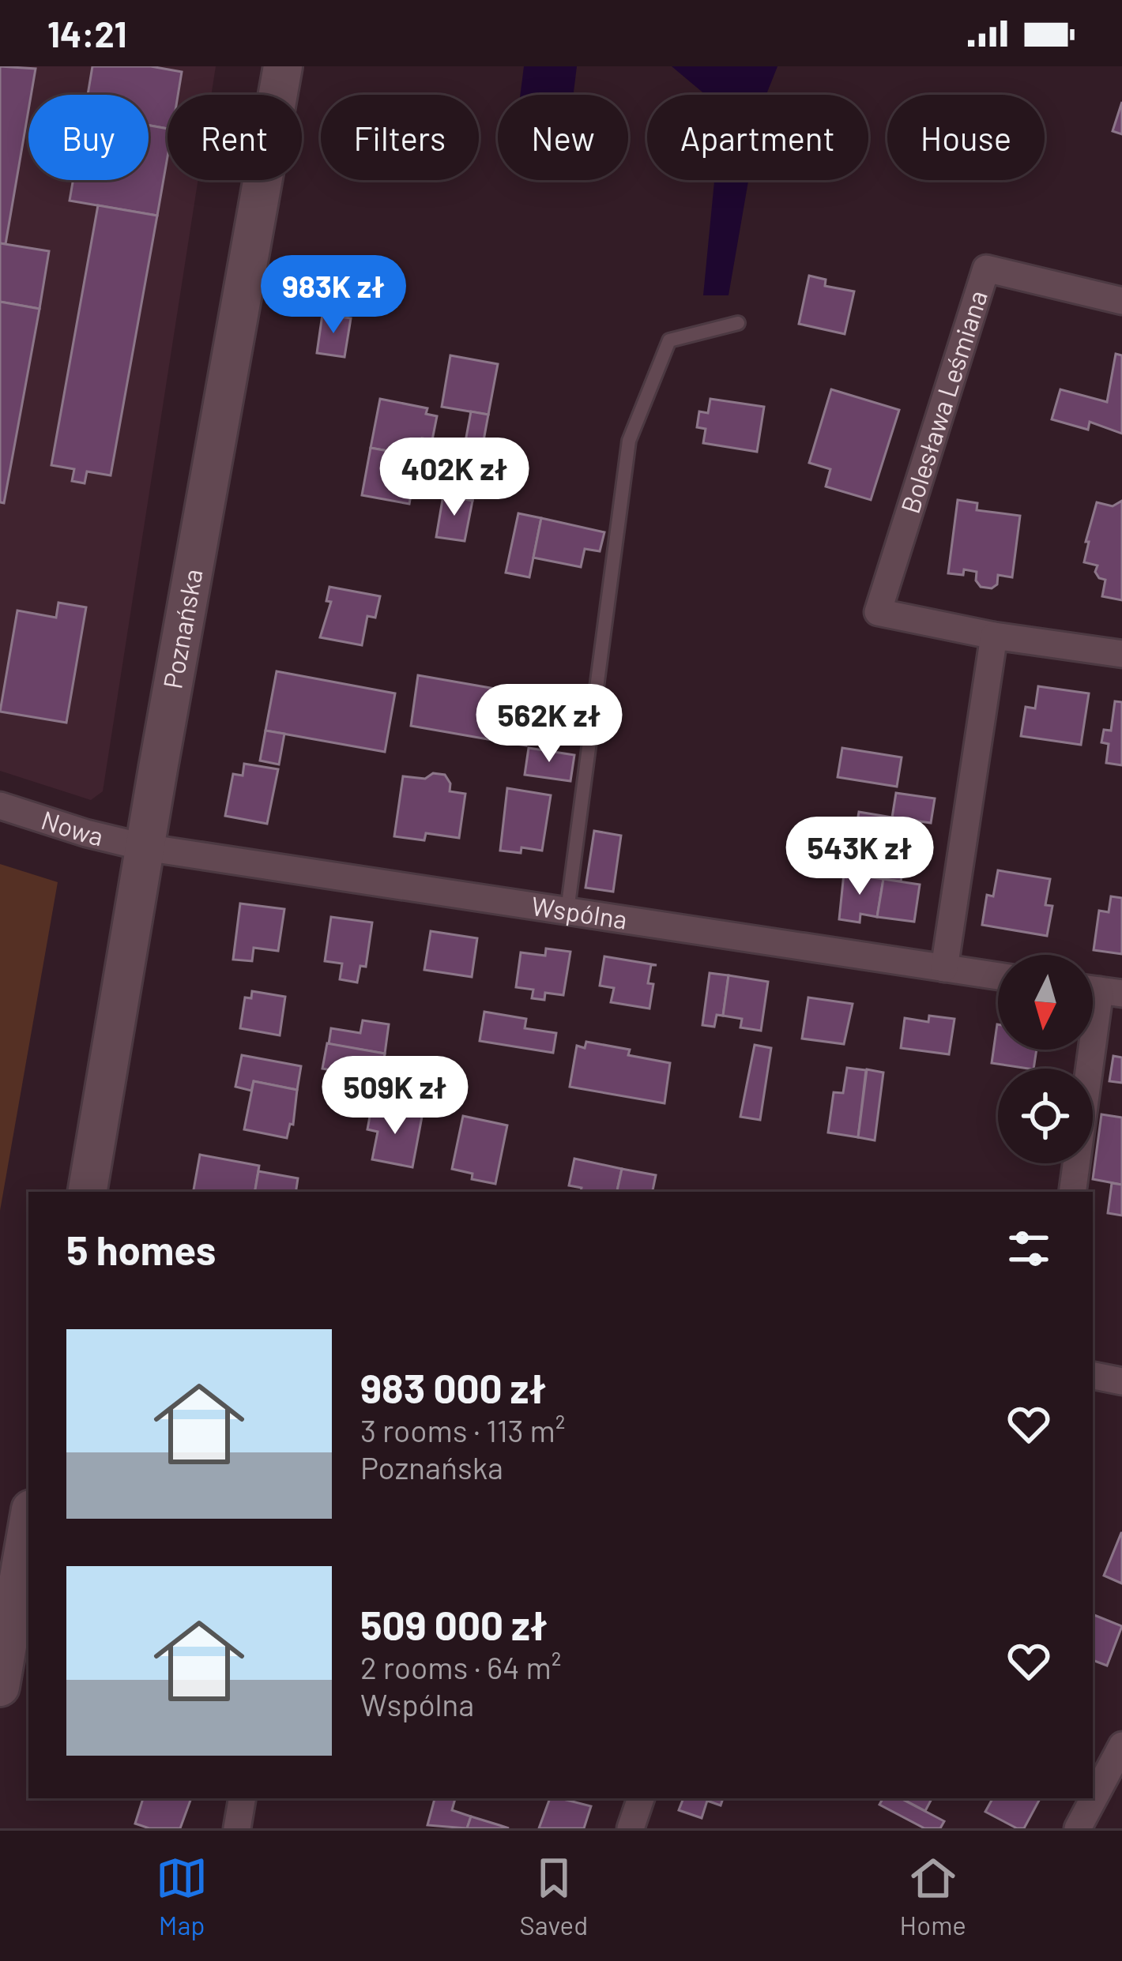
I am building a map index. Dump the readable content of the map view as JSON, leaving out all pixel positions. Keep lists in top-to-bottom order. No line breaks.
{"streets":{"main road":["Poznańska"],"street":["Bolesława Leśmiana","Nowa","Wspólna"]},"crossings":[["Poznańska","Nowa"],["Poznańska","Wspólna"],["Nowa","Wspólna"]],"north":"bottom","page":{"status":"14:21","chip":["Buy","Rent","Filters","New","Apartment","House"],"price":["983K zł","402K zł","562K zł","543K zł","509K zł"],"heading":"5 homes","list":[{"name":"983 000 zł","note":"3 rooms · 113 m² · Poznańska"},{"name":"509 000 zł","note":"2 rooms · 64 m² · Wspólna"}],"tabs":["Map","Saved","Home"]}}
